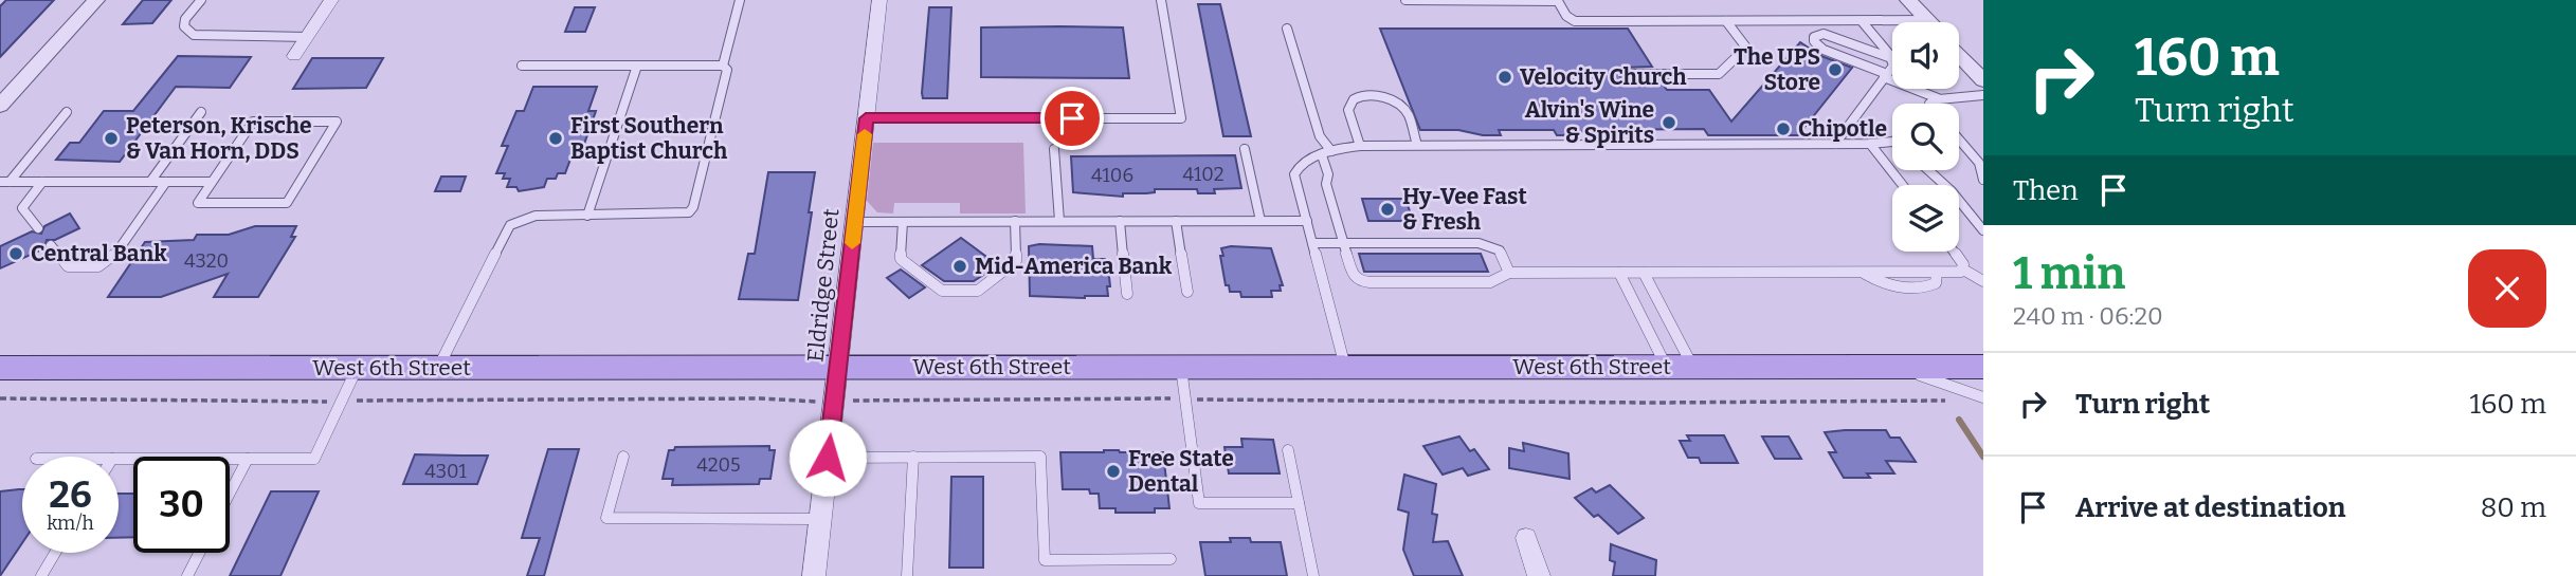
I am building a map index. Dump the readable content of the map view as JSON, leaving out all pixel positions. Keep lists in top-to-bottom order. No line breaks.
{"streets":{"main road":["West 6th Street"],"street":["Eldridge Street"]},"crossings":[["Eldridge Street","West 6th Street"]],"places":["The UPS Store","Velocity Church","Alvin's Wine & Spirits","Chipotle","Peterson, Krische & Van Horn, DDS","First Southern Baptist Church","Hy-Vee Fast & Fresh","Central Bank","Mid-America Bank","Free State Dental"],"house_numbers":["4102","4106","4320","4205","4301"],"page":{"turn":["160 m","Turn right"],"then":"Then","heading":["1 min","240 m · 06:20"],"list":[{"name":"Turn right","value":"160 m"},{"name":"Arrive at destination","value":"80 m"}],"speed":"26 km/h","limit":"30"}}
